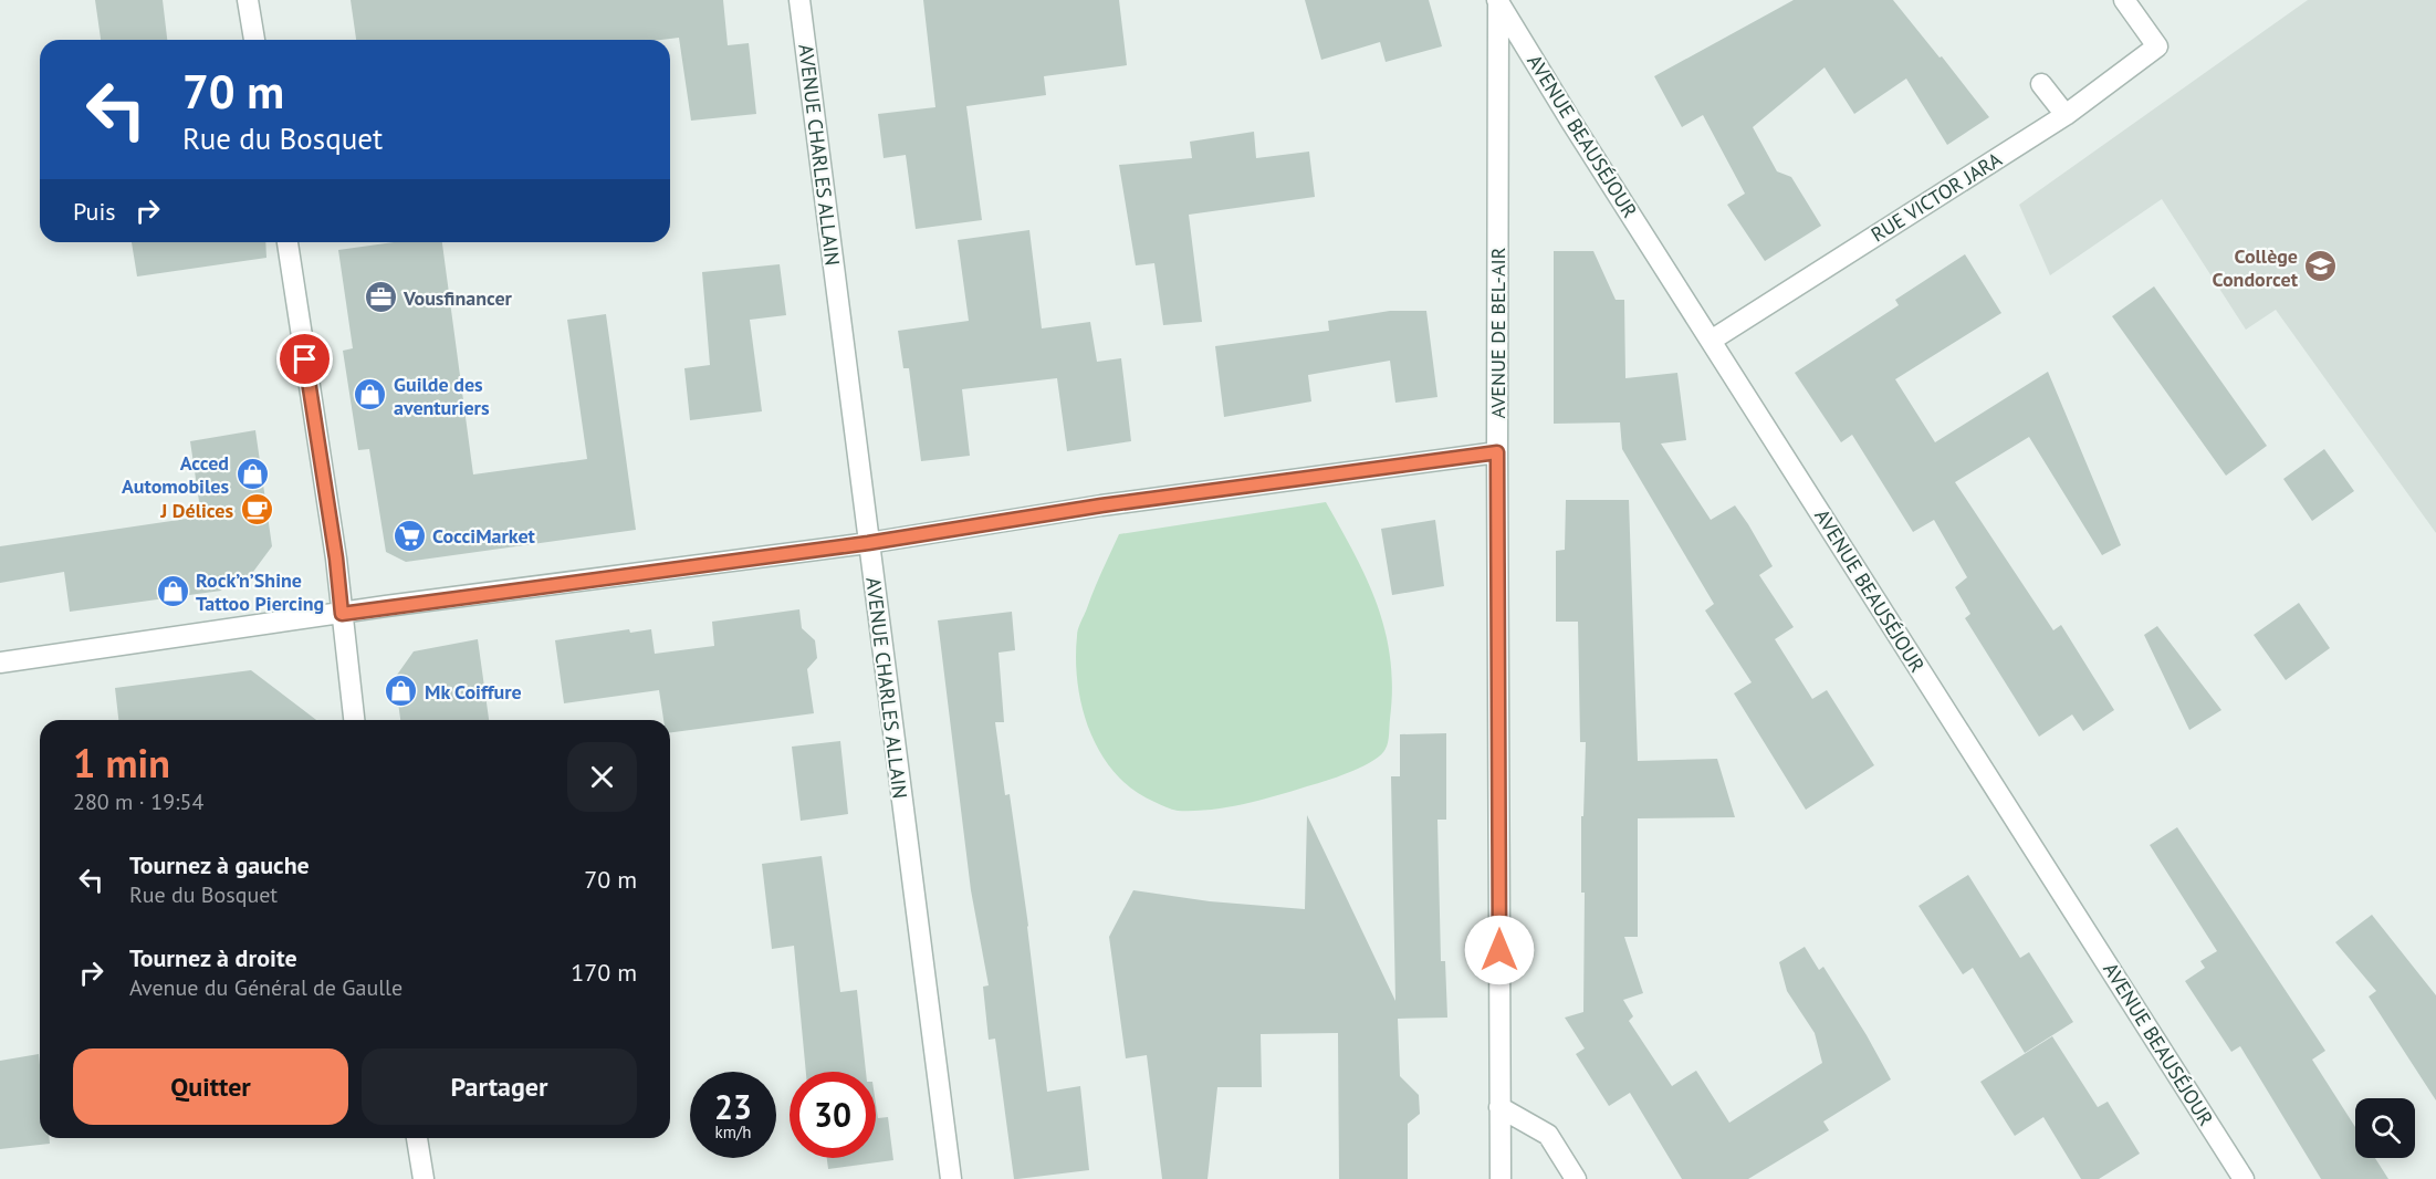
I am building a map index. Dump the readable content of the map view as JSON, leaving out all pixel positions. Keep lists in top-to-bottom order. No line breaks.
{"streets":{"street":["AVENUE BEAUSÉJOUR","AVENUE CHARLES ALLAIN","RUE VICTOR JARA","AVENUE DE BEL-AIR"]},"crossings":[["AVENUE BEAUSÉJOUR","RUE VICTOR JARA"],["AVENUE BEAUSÉJOUR","AVENUE DE BEL-AIR"]],"places":{"school or university":["Collège Condorcet"],"office":["Vousfinancer"],"shop":["Guilde des aventuriers","Acced Automobiles","Rock’n’Shine Tattoo Piercing","Mk Coiffure"],"cafe":["J Délices"],"supermarket":["CocciMarket"]},"page":{"turn":["70 m","Rue du Bosquet"],"then":"Puis","heading":["1 min","280 m · 19:54"],"list":[{"name":"Tournez à gauche","note":"Rue du Bosquet","value":"70 m"},{"name":"Tournez à droite","note":"Avenue du Général de Gaulle","value":"170 m"}],"buttons":["Quitter","Partager"],"speed":"23 km/h","limit":"30"}}
